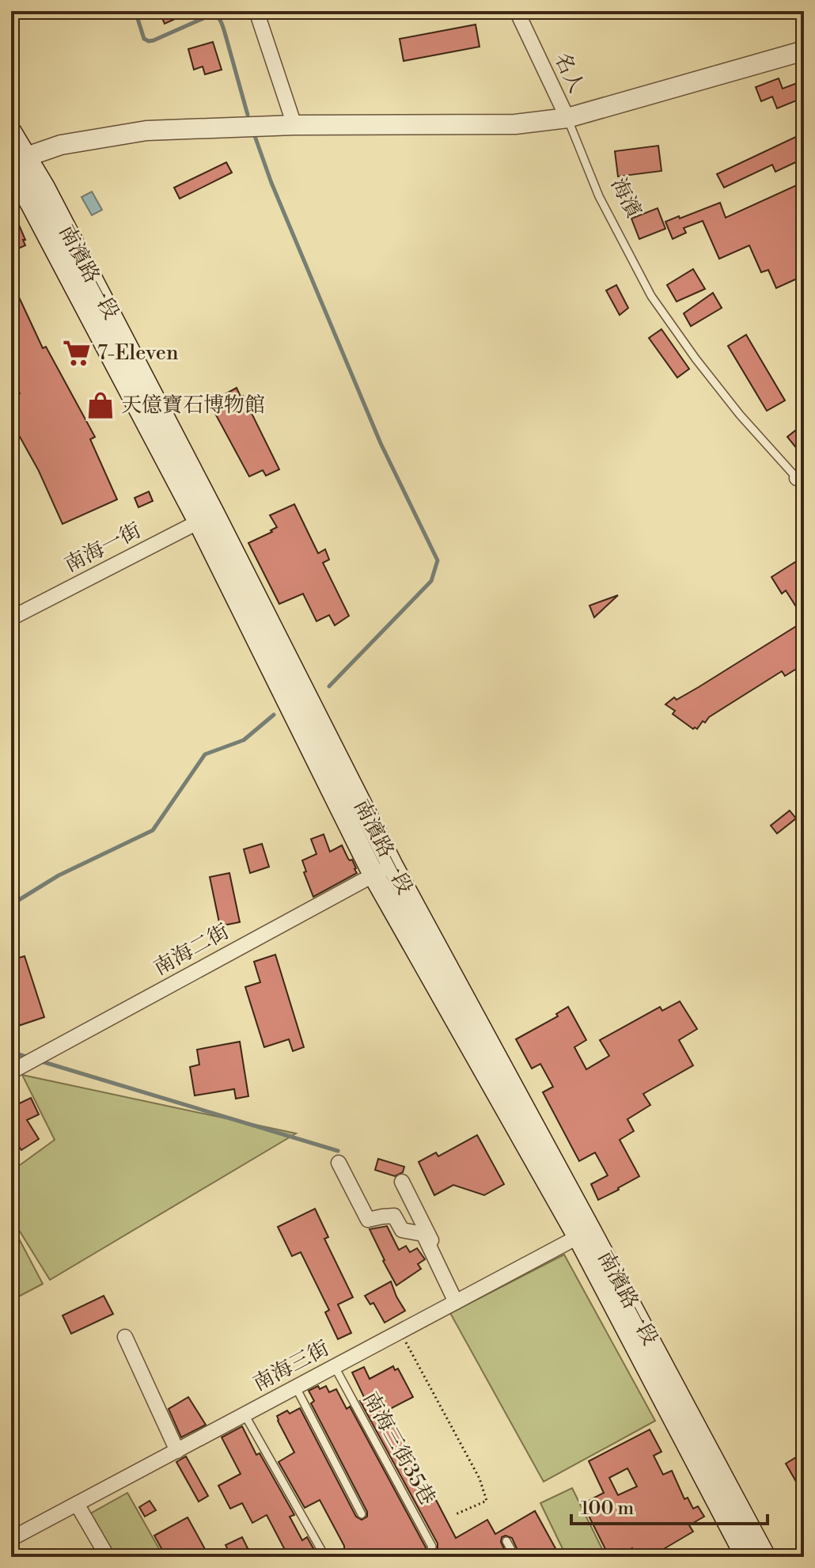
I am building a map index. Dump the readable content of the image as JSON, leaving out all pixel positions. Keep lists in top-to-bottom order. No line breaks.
{"streets":{"main road":["南濱路一段"],"street":["名人","南海一街","南海二街","南海三街"],"lane":["海濱","南海三街35巷"]},"crossings":[["名人","海濱"],["南濱路一段","南海一街"],["南濱路一段","南海二街"],["南濱路一段","南海三街"],["南海三街","南海三街35巷"]],"places":{"supermarket":["7-Eleven"],"shop":["天億寶石博物館"]},"scale_bar":"100 m"}
